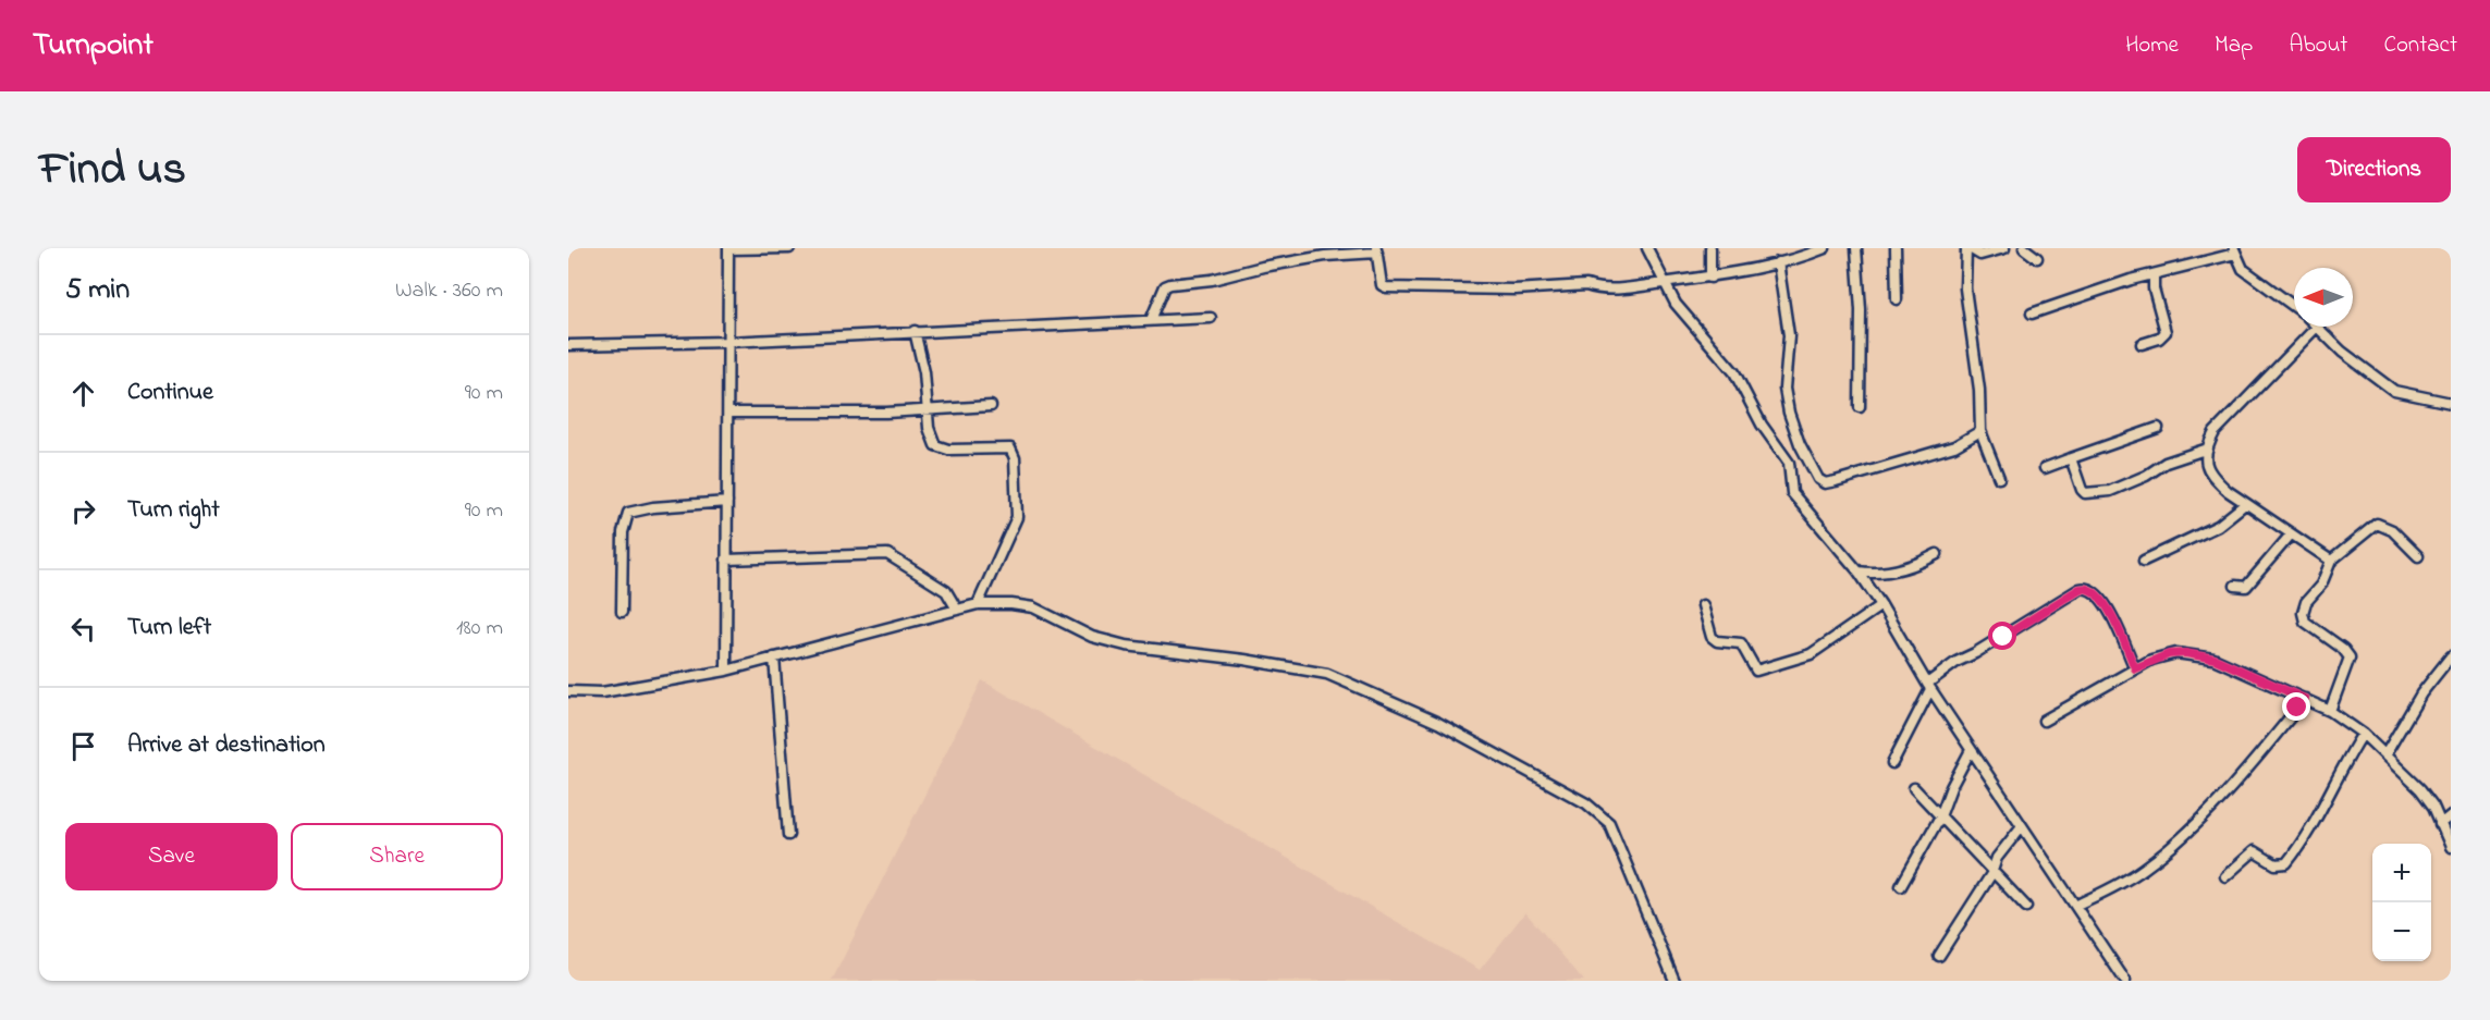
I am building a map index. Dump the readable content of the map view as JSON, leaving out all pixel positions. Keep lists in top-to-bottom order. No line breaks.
{"north":"left","page":{"header":"Turnpoint","nav":["Home","Map","About","Contact"],"title":"Find us","buttons":["Directions",["Save","Share"]],"heading":["5 min","Walk · 360 m"],"list":[["Continue","90 m"],["Turn right","90 m"],["Turn left","180 m"],"Arrive at destination"],"map_buttons":["+","−"]}}
